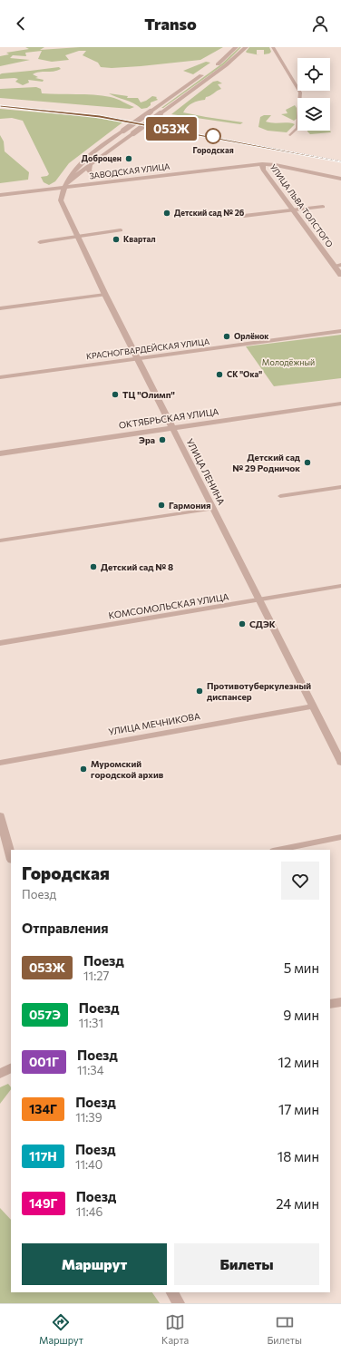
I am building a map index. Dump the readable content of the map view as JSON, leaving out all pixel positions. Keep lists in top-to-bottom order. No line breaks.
{"streets":{"street":["ЗАВОДСКАЯ УЛИЦА","УЛИЦА ЛЬВА ТОЛСТОГО","КРАСНОГВАРДЕЙСКАЯ УЛИЦА","ОКТЯБРЬСКАЯ УЛИЦА","УЛИЦА ЛЕНИНА","КОМСОМОЛЬСКАЯ УЛИЦА","УЛИЦА МЕЧНИКОВА"]},"crossings":[["ЗАВОДСКАЯ УЛИЦА","УЛИЦА ЛЬВА ТОЛСТОГО"],["ЗАВОДСКАЯ УЛИЦА","УЛИЦА ЛЕНИНА"],["КРАСНОГВАРДЕЙСКАЯ УЛИЦА","УЛИЦА ЛЕНИНА"],["ОКТЯБРЬСКАЯ УЛИЦА","УЛИЦА ЛЕНИНА"],["УЛИЦА ЛЕНИНА","КОМСОМОЛЬСКАЯ УЛИЦА"],["УЛИЦА ЛЕНИНА","УЛИЦА МЕЧНИКОВА"]],"parks":["Молодёжный"],"places":["Городская","Доброцен","Детский сад № 26","Квартал","Орлёнок","СК \"Ока\"","ТЦ \"Олимп\"","Эра","Детский сад № 29 Родничок","Гармония","Детский сад № 8","СДЭК","Противотуберкулезный диспансер","Муромский городской архив"],"page":{"header":"Transo","on_map":"053Ж","heading":[["Городская","Поезд"],"Отправления"],"list":[{"mark":"053Ж","name":"Поезд","note":"11:27","value":"5 мин"},{"mark":"057Э","name":"Поезд","note":"11:31","value":"9 мин"},{"mark":"001Г","name":"Поезд","note":"11:34","value":"12 мин"},{"mark":"134Г","name":"Поезд","note":"11:39","value":"17 мин"},{"mark":"117Н","name":"Поезд","note":"11:40","value":"18 мин"},{"mark":"149Г","name":"Поезд","note":"11:46","value":"24 мин"}],"buttons":["Маршрут","Билеты"],"tabs":["Маршрут","Карта","Билеты"]}}
